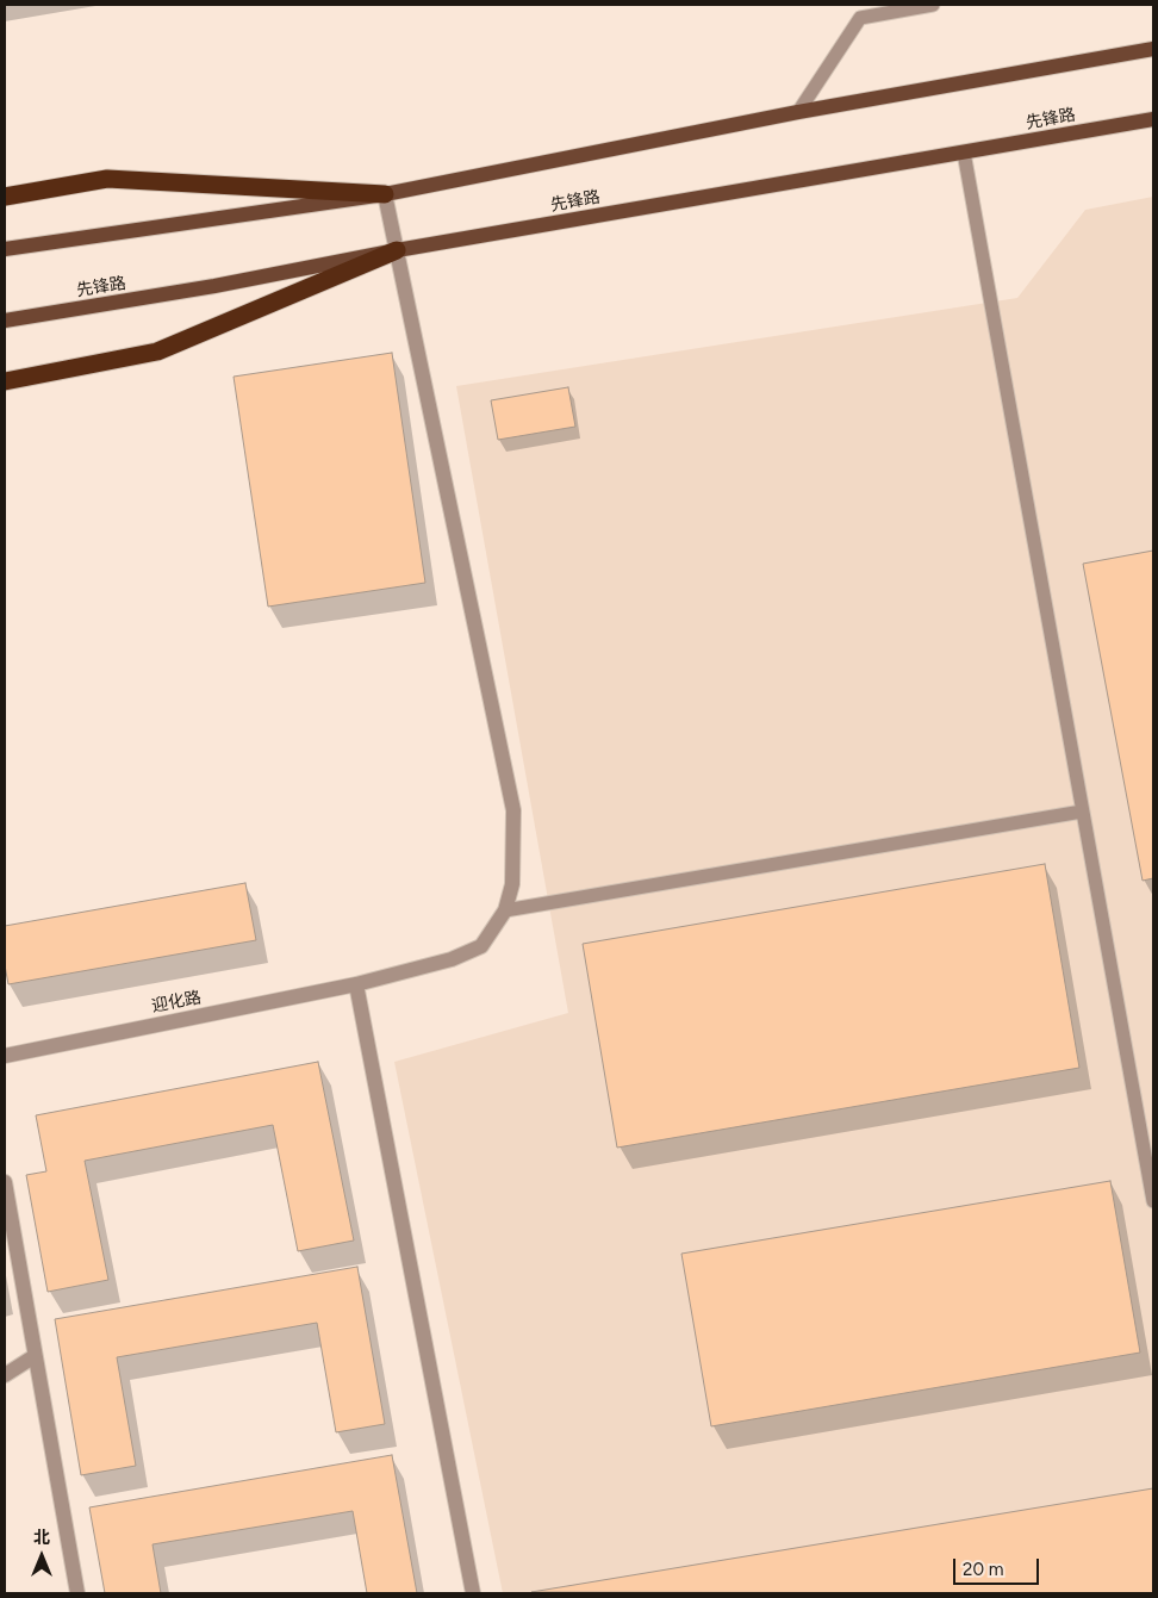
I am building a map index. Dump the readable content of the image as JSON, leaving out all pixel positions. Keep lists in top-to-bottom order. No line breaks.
{"streets":{"main road":["先锋路"],"street":["迎化路"]},"crossings":[["先锋路","迎化路"]],"scale_bar":"20 m","north":"top"}
